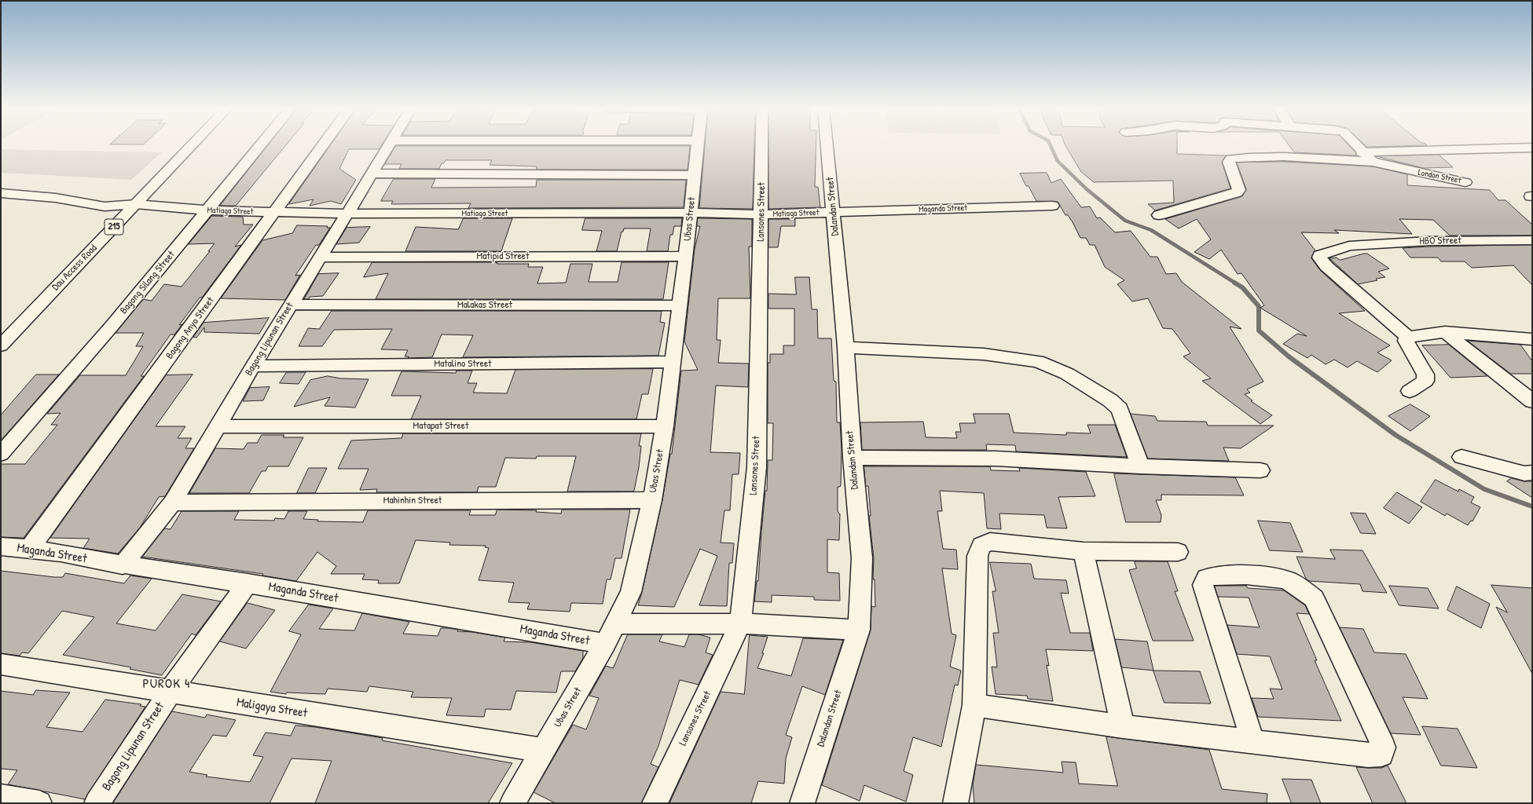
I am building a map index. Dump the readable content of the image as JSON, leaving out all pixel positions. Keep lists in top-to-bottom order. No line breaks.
{"streets":{"street":["London Street","Dalandan Street","Maganda Street","Matiaga Street","Lansones Street","Ubas Street","215","HBO Street","Matipid Street","Dau Access Road","Bagong Silang Street","Malakas Street","Bagong Anyo Street","Bagong Lipunan Street","Matalino Street","Matapat Street","Mahinhin Street","Maligaya Street"]},"crossings":[["Dalandan Street","Maganda Street"],["Dalandan Street","Matiaga Street"],["Maganda Street","Matiaga Street"],["Maganda Street","Ubas Street"],["Maganda Street","Bagong Anyo Street"],["Maganda Street","Bagong Lipunan Street"],["Matiaga Street","Lansones Street"],["Matiaga Street","Ubas Street"],["Matiaga Street","Dau Access Road"],["Matiaga Street","Bagong Silang Street"],["Matiaga Street","Bagong Anyo Street"],["Matiaga Street","Bagong Lipunan Street"],["Ubas Street","Matipid Street"],["Ubas Street","Malakas Street"],["Ubas Street","Matalino Street"],["Ubas Street","Matapat Street"],["Ubas Street","Mahinhin Street"],["Ubas Street","Maligaya Street"],["Matipid Street","Bagong Lipunan Street"],["Malakas Street","Bagong Lipunan Street"],["Bagong Lipunan Street","Matalino Street"],["Bagong Lipunan Street","Matapat Street"],["Bagong Lipunan Street","Mahinhin Street"],["Bagong Lipunan Street","Maligaya Street"]],"districts":["PUROK 4"]}
